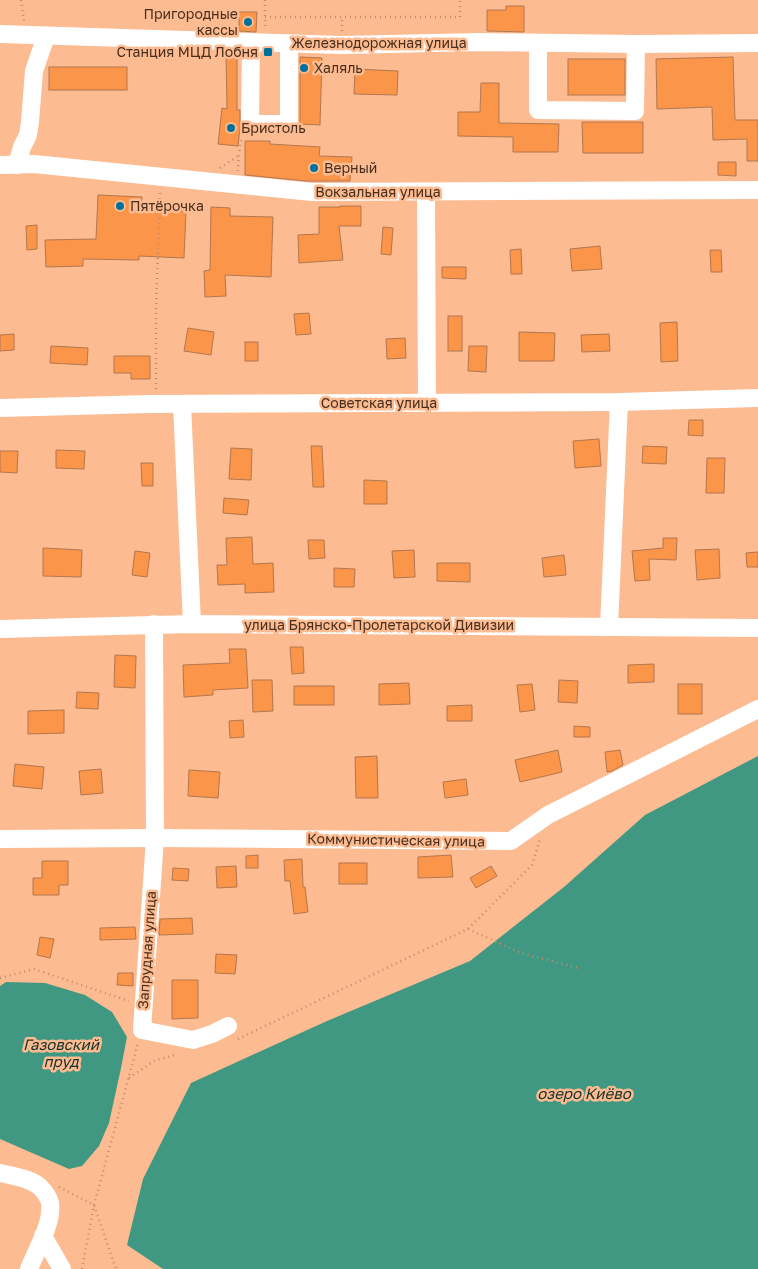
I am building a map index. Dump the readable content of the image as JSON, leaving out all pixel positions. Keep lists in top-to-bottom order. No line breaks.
{"streets":{"street":["Железнодорожная улица","Вокзальная улица","Советская улица","улица Брянско-Пролетарской Дивизии","Коммунистическая улица","Запрудная улица"]},"crossings":[["улица Брянско-Пролетарской Дивизии","Запрудная улица"],["Коммунистическая улица","Запрудная улица"]],"water":["Газовский пруд","озеро Киёво"],"places":{"other":["Пригородные кассы","Халяль","Бристоль","Верный","Пятёрочка"],"transit":["Станция МЦД Лобня"]}}
